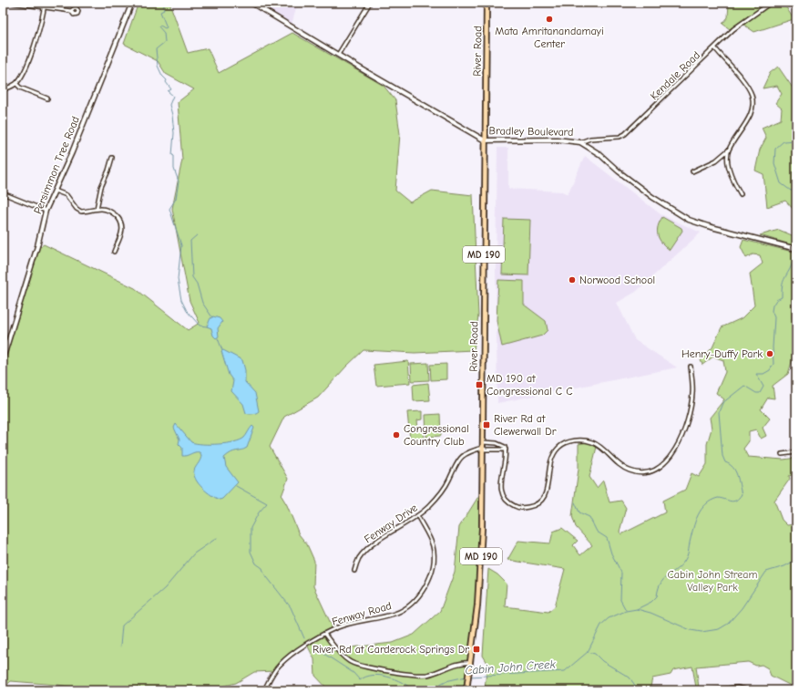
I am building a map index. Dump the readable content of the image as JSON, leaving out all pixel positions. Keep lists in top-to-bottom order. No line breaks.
{"streets":{"main road":["River Road","Bradley Boulevard","Persimmon Tree Road","MD 190"],"street":["Kendale Road","Fenway Drive","Fenway Road"]},"crossings":[["River Road","Bradley Boulevard"],["River Road","Fenway Drive"],["Kendale Road","Bradley Boulevard"],["Fenway Drive","Fenway Road"]],"water":["Cabin John Creek"],"parks":["Cabin John Stream Valley Park"],"places":{"other":["Mata Amritanandamayi Center","Norwood School","Henry-Duffy Park","Congressional Country Club"],"transit":["MD 190 at Congressional C C","River Rd at Clewerwall Dr","River Rd at Carderock Springs Dr"]}}
